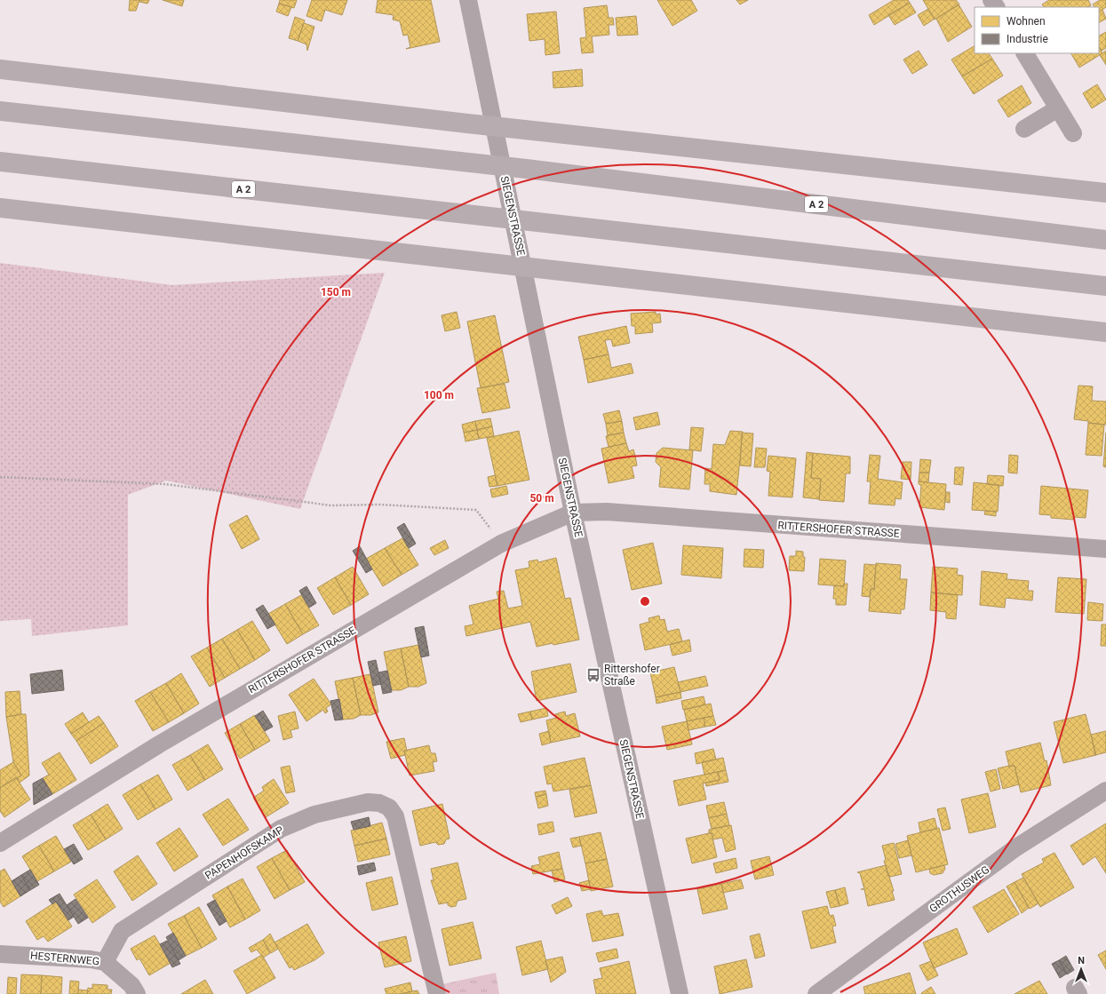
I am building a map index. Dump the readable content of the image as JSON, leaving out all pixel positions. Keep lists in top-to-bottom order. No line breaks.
{"streets":{"highway":["A 2"],"street":["SIEGENSTRASSE","RITTERSHOFER STRASSE","PAPENHOFSKAMP","GROTHUSWEG","HESTERNWEG"]},"crossings":[["SIEGENSTRASSE","RITTERSHOFER STRASSE"],["PAPENHOFSKAMP","HESTERNWEG"]],"places":{"bus stop":["Rittershofer Straße"]},"legend":["Wohnen","Industrie"],"north":"top","rings":["150 m","100 m","50 m"]}
